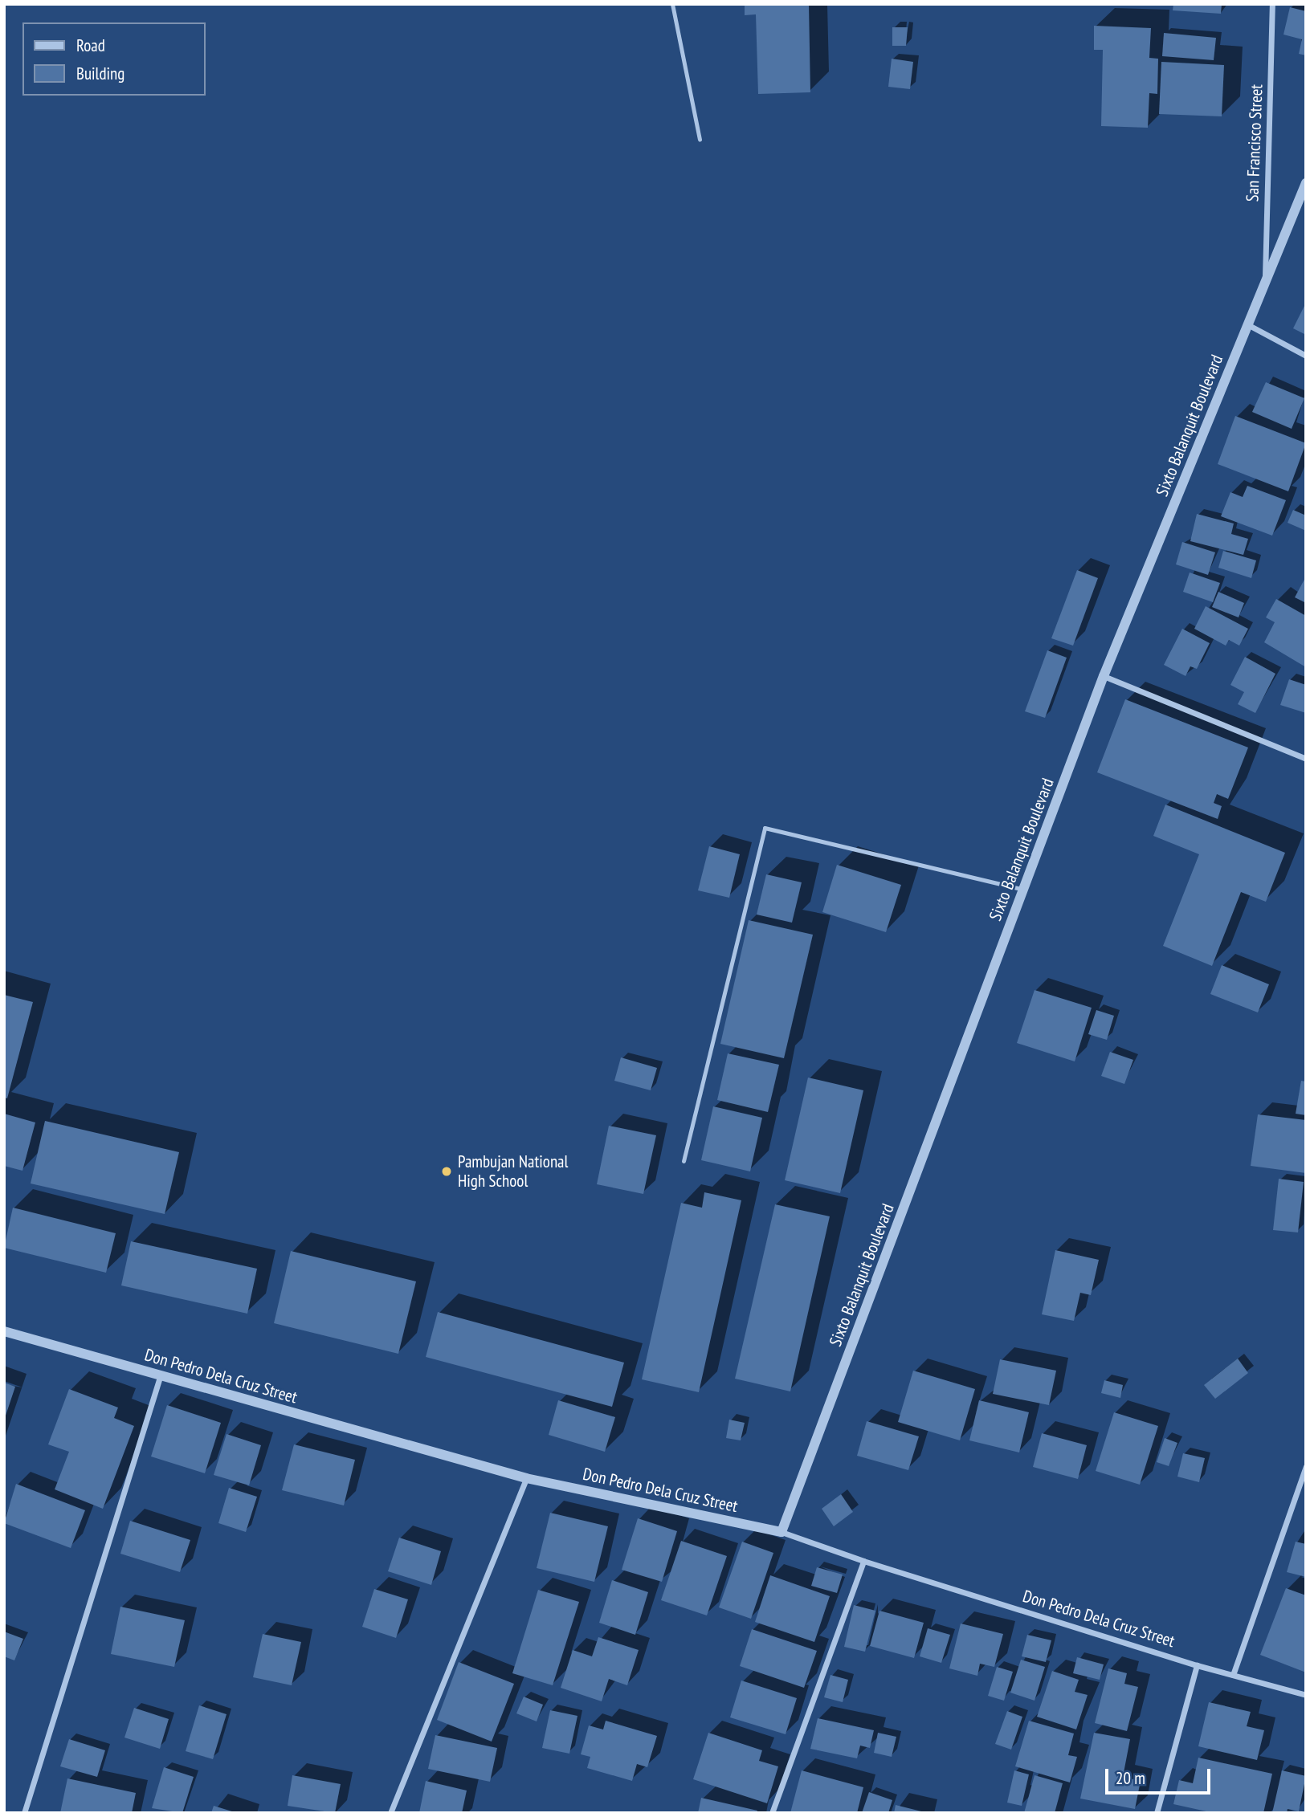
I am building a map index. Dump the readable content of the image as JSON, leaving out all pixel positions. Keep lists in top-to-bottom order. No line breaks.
{"streets":{"street":["San Francisco Street","Sixto Balanquit Boulevard","Don Pedro Dela Cruz Street"]},"crossings":[["San Francisco Street","Sixto Balanquit Boulevard"],["Sixto Balanquit Boulevard","Don Pedro Dela Cruz Street"]],"places":["Pambujan National High School"],"legend":["Road","Building"],"scale_bar":"20 m"}
